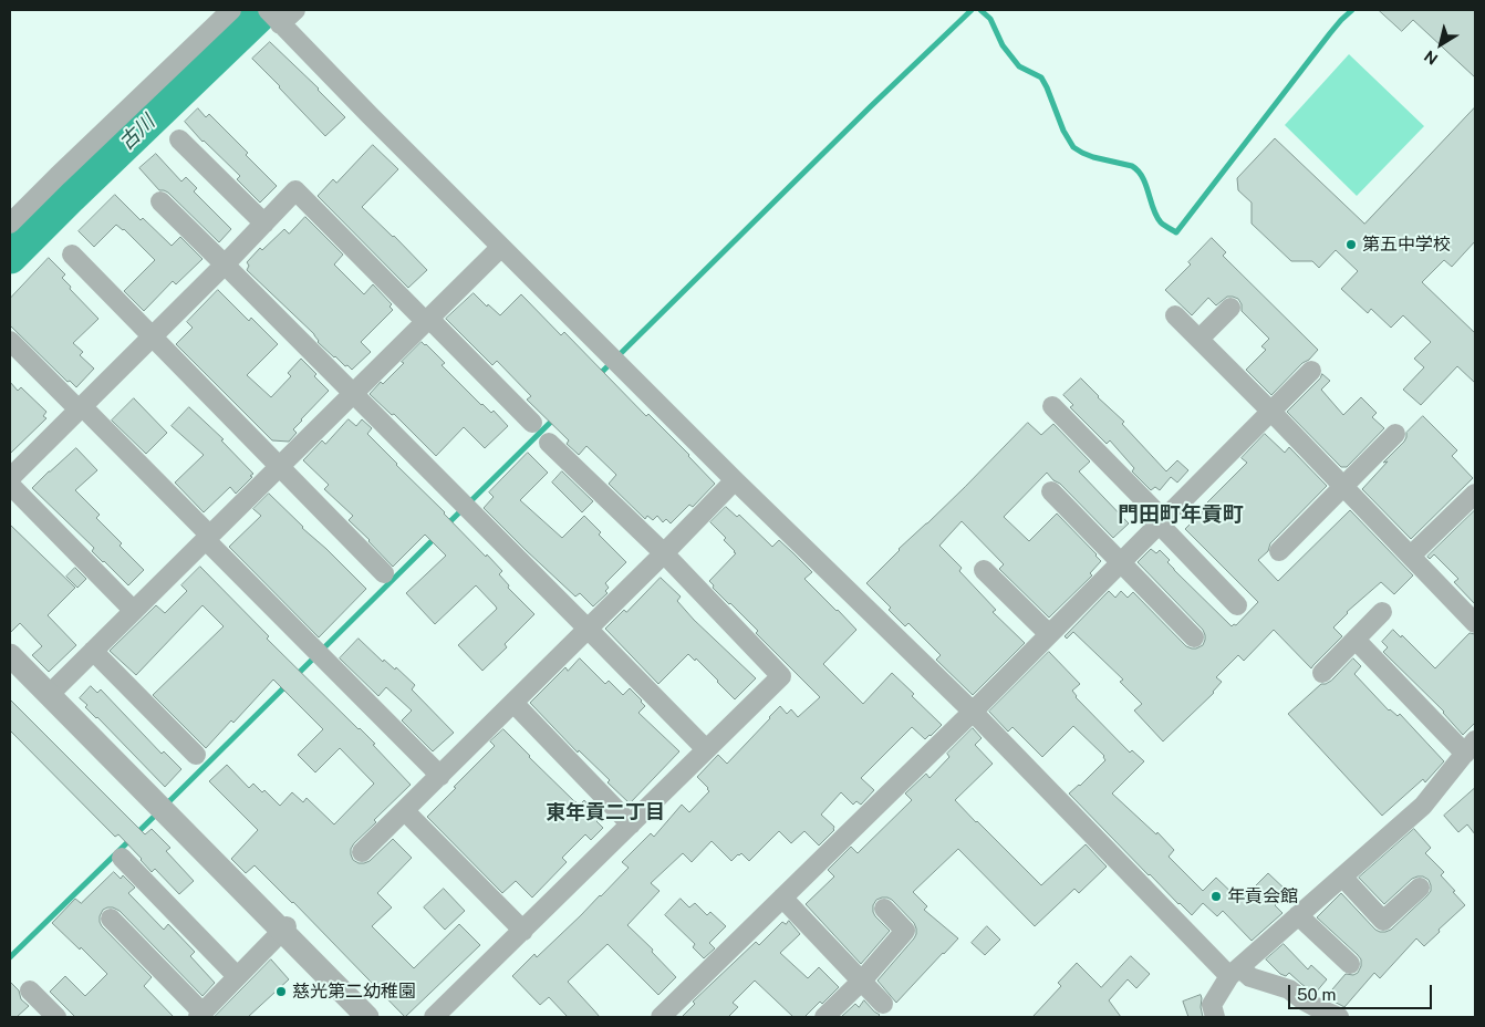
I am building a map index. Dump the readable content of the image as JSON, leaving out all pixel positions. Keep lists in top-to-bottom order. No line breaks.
{"districts":["門田町年貢町","東年貢二丁目"],"water":["古川"],"places":["第五中学校","年貢会館","慈光第二幼稚園"],"scale_bar":"50 m","north":"bottom left"}
